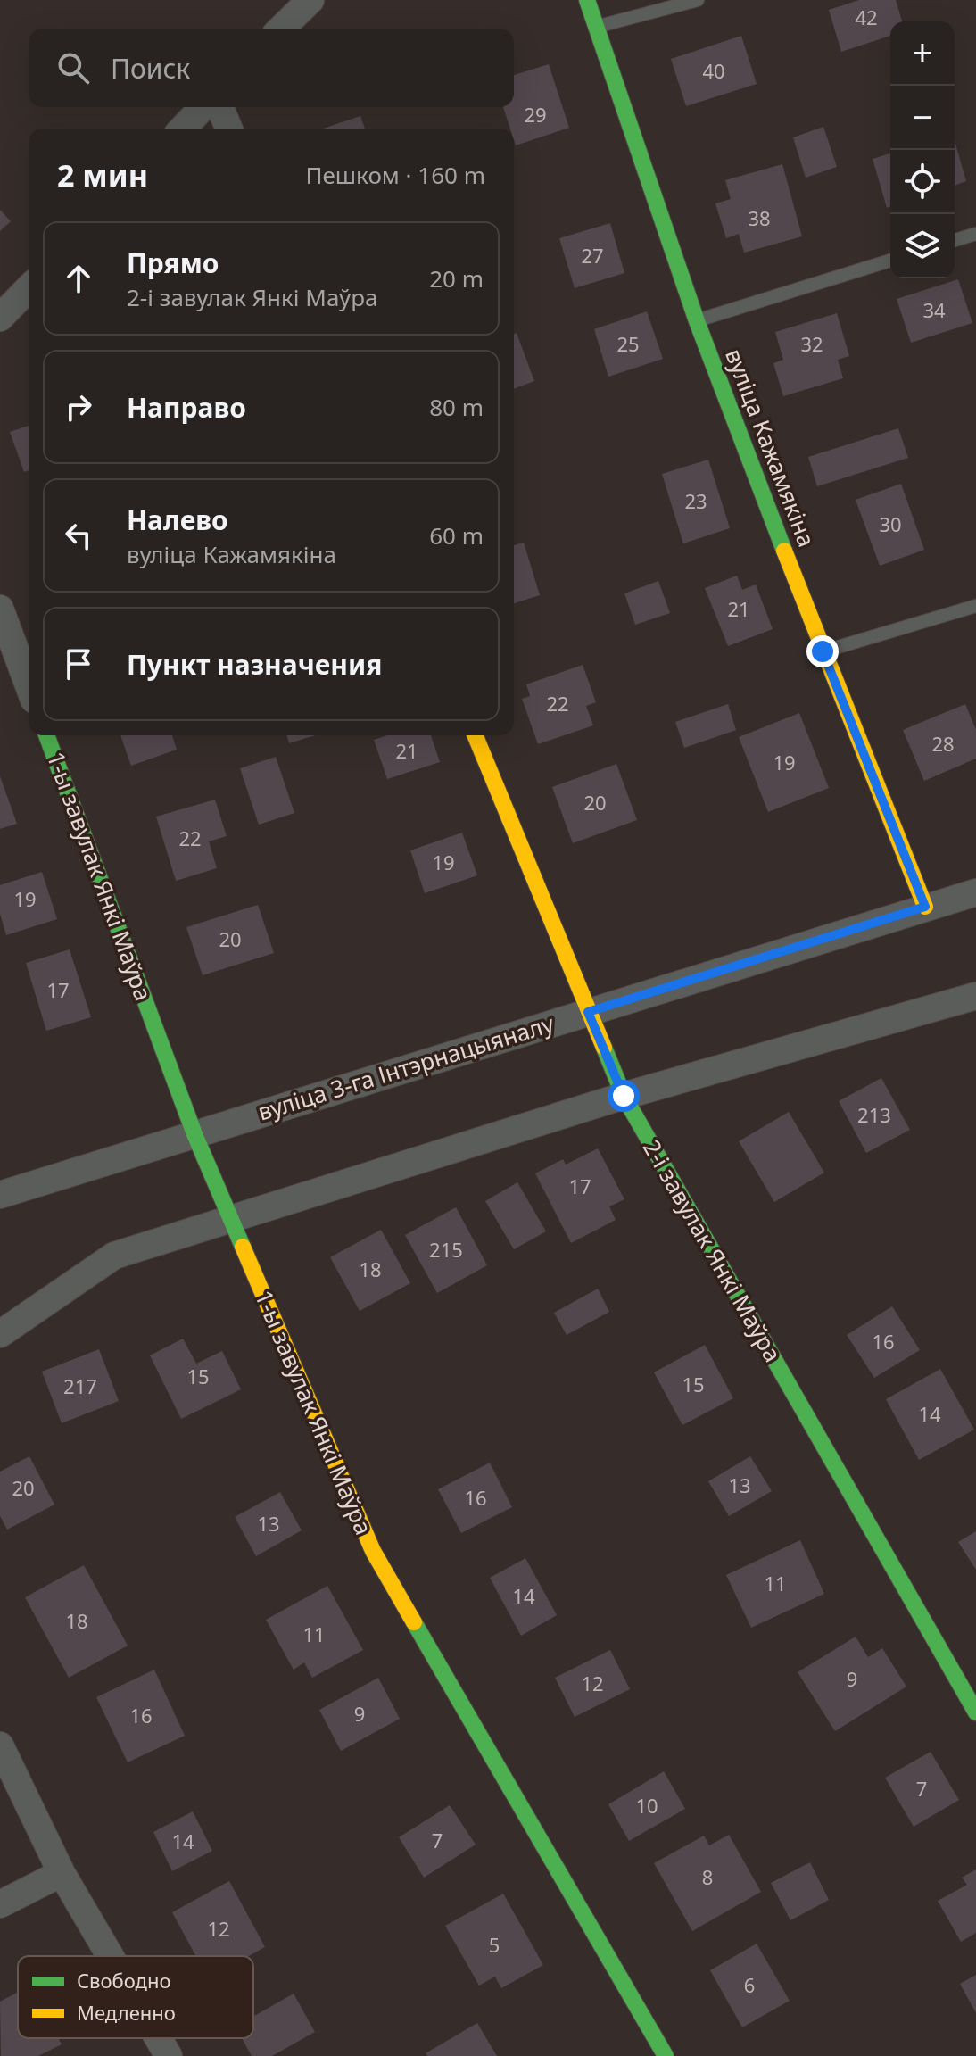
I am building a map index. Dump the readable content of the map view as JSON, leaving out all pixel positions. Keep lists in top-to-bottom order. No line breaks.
{"streets":{"street":["вуліца Кажамякіна","1-ы завулак Янкі Маўра","вуліца 3-га Інтэрнацыяналу","2-і завулак Янкі Маўра"]},"crossings":[["вуліца Кажамякіна","вуліца 3-га Інтэрнацыяналу"],["1-ы завулак Янкі Маўра","вуліца 3-га Інтэрнацыяналу"],["вуліца 3-га Інтэрнацыяналу","2-і завулак Янкі Маўра"]],"house_numbers":["42","40","29","38","27","34","25","32","23","30","21","22","28","21","19","20","22","19","19","20","17","213","17","215","18","16","15","15","217","14","13","20","16","13","11","14","18","11","9","12","9","16","7","10","7","14","8","12","5","6"],"legend":["Свободно","Медленно"],"page":{"map_buttons":["+","−"],"search":"Поиск","heading":["2 мин","Пешком · 160 m"],"list":[["Прямо","2-і завулак Янкі Маўра","20 m"],["Направо","80 m"],["Налево","вуліца Кажамякіна","60 m"],"Пункт назначения"]}}
